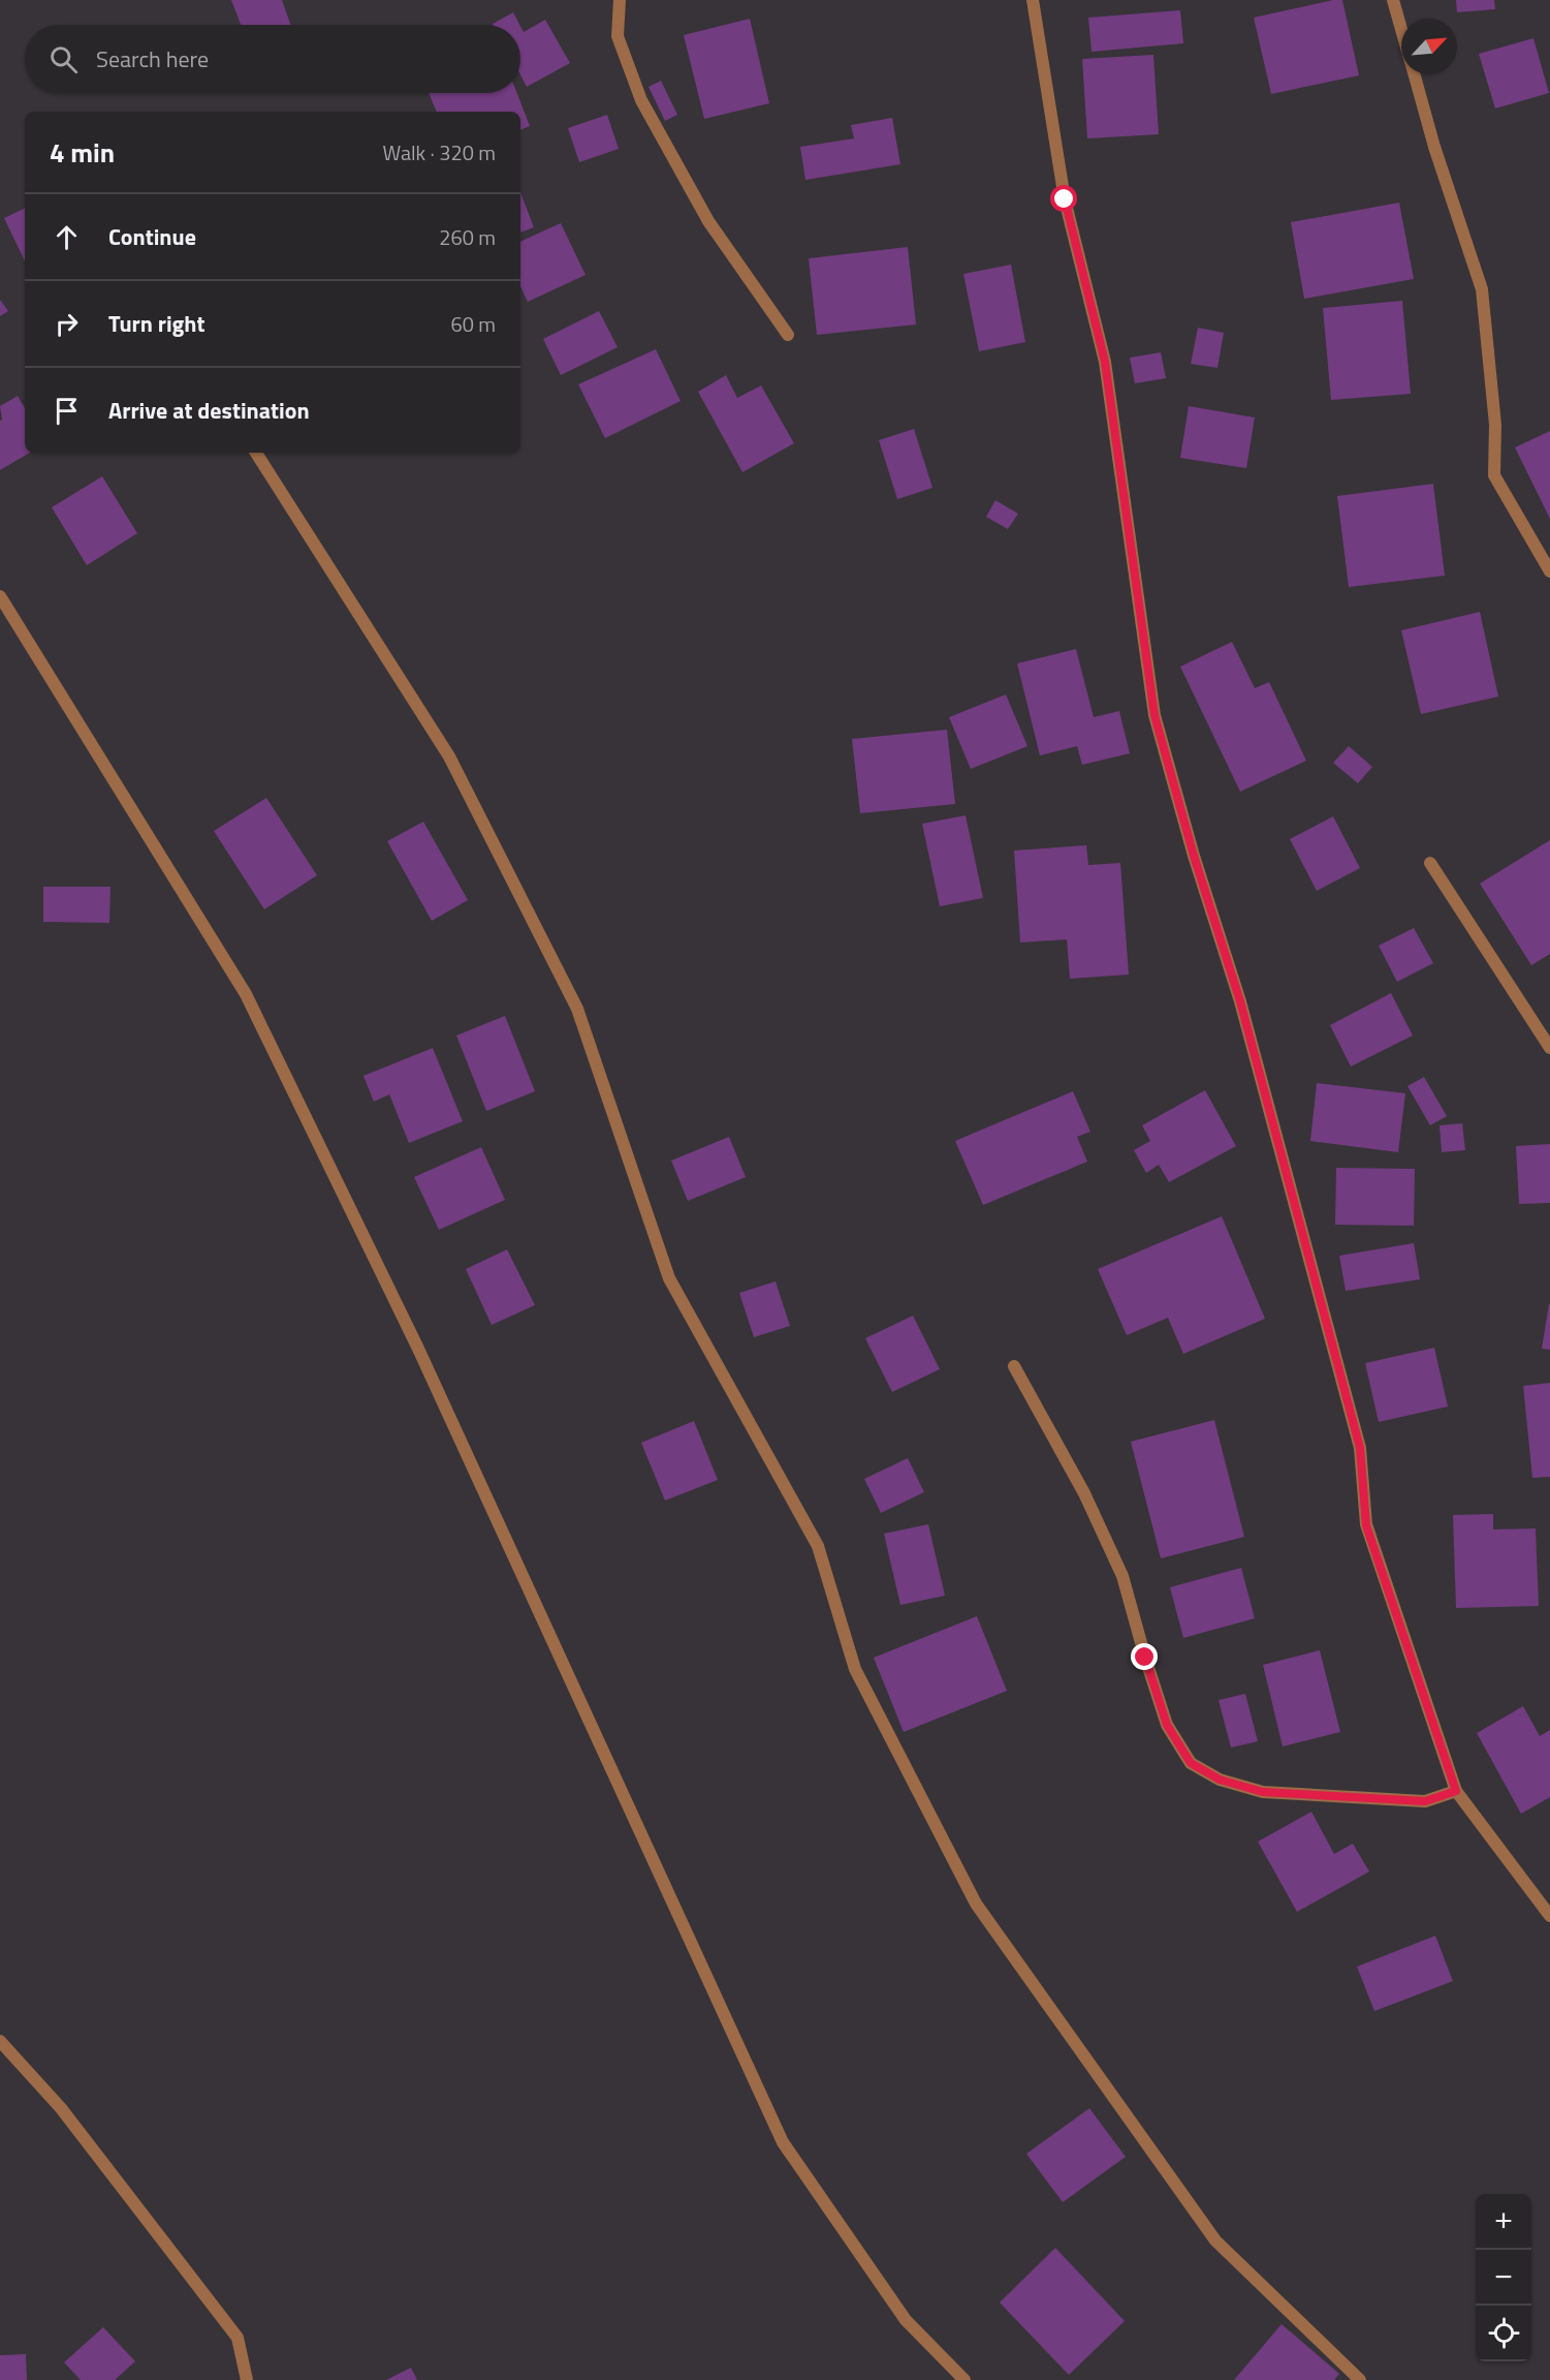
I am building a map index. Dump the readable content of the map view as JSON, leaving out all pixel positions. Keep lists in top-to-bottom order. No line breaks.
{"north":"top right","page":{"search":"Search here","heading":["4 min","Walk · 320 m"],"list":[["Continue","260 m"],["Turn right","60 m"],"Arrive at destination"],"map_buttons":["+","−"]}}
